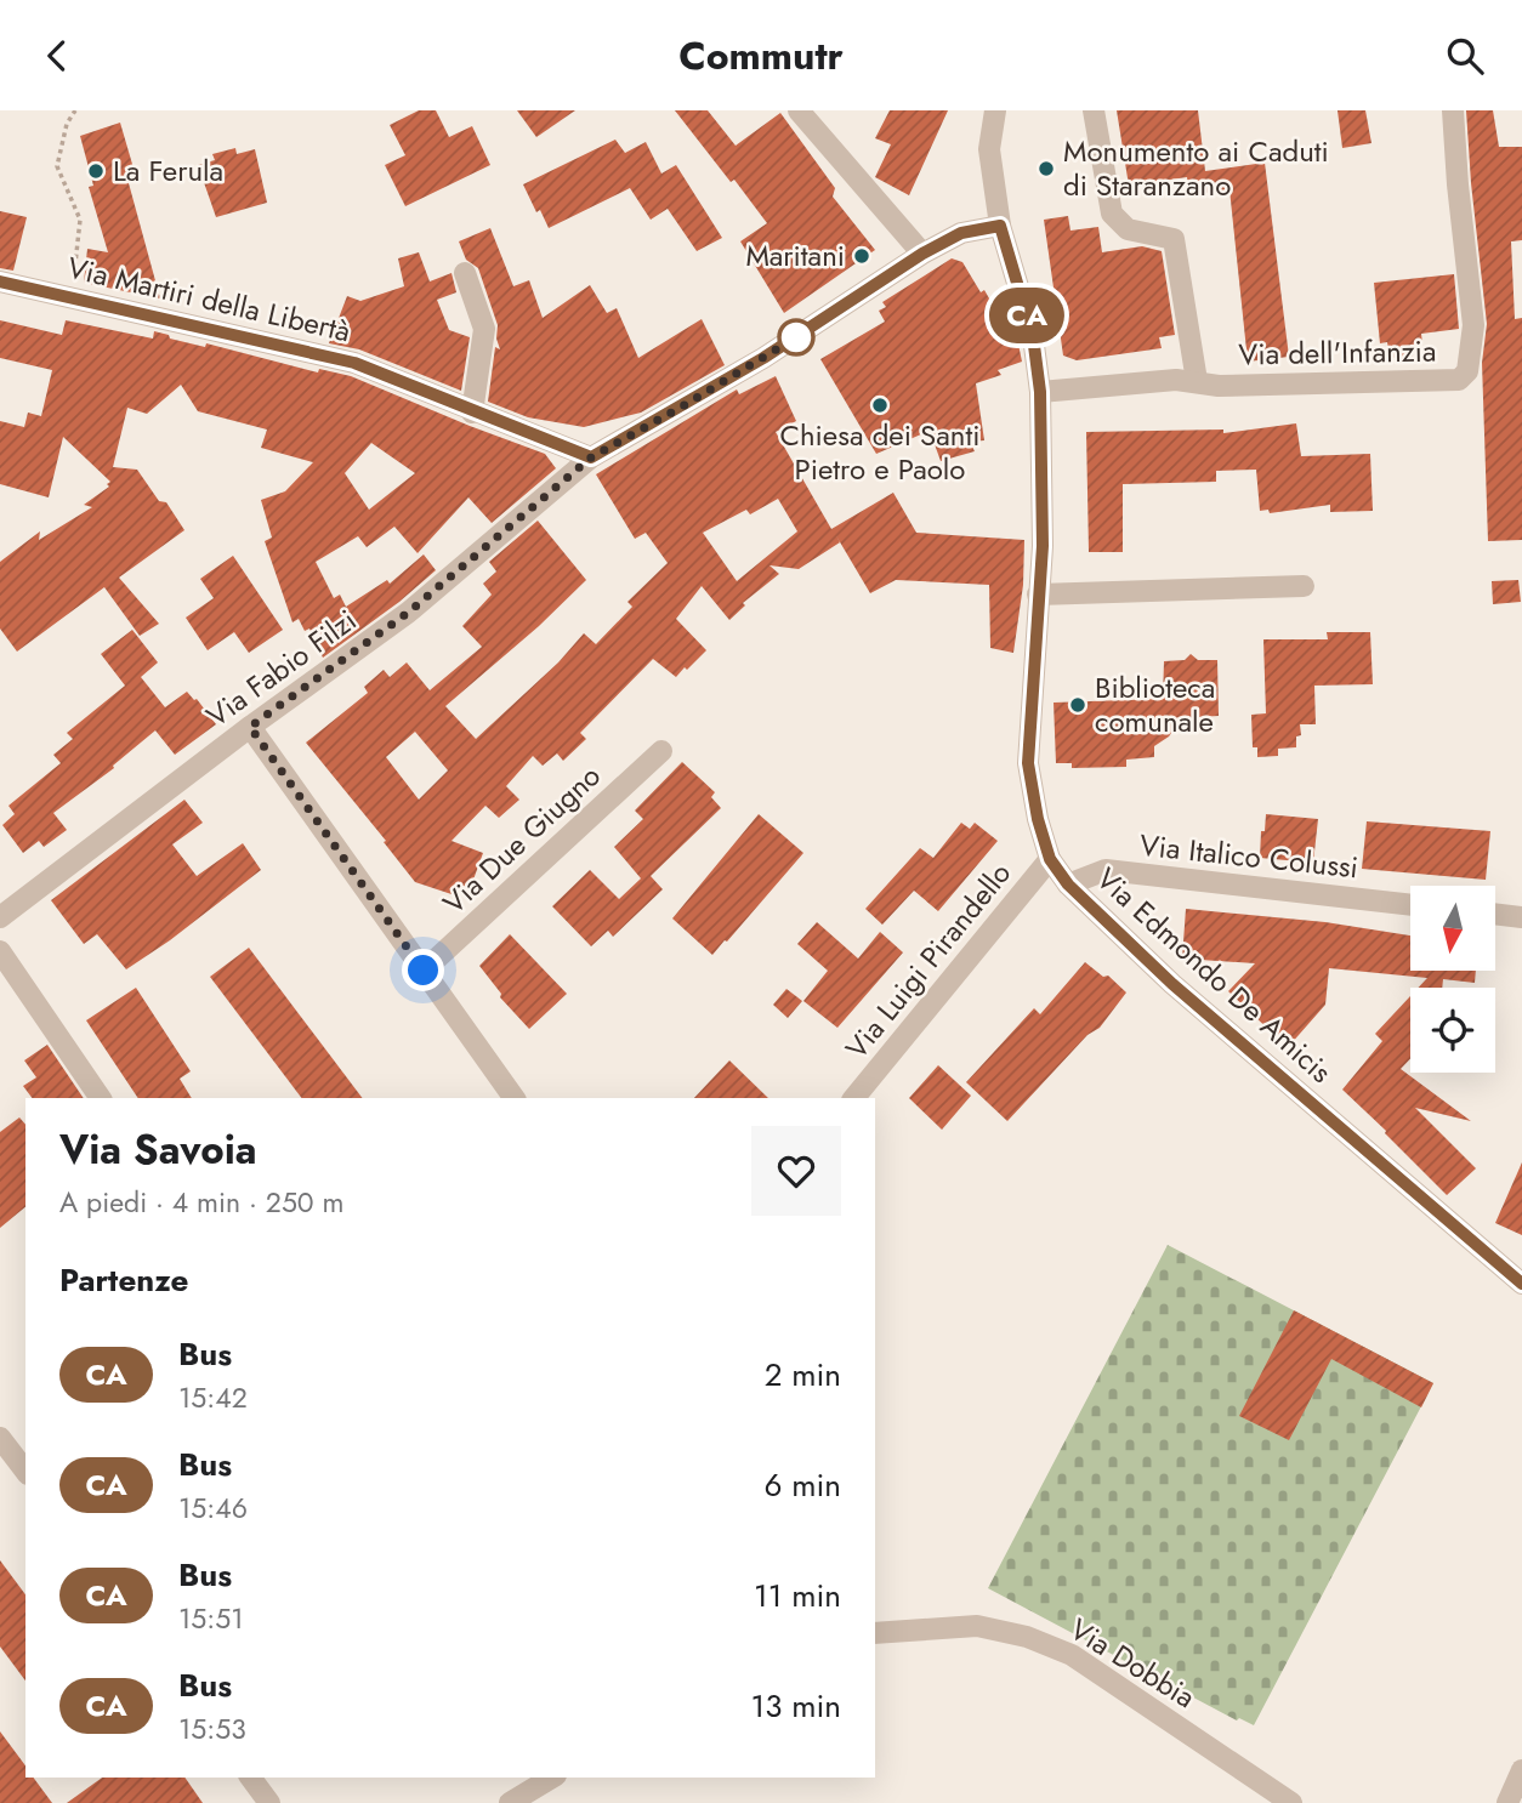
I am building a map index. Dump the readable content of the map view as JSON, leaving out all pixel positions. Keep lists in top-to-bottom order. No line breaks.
{"streets":{"street":["Via Martiri della Libertà","Via dell'Infanzia","Via Fabio Filzi","Via Due Giugno","Via Italico Colussi","Via Luigi Pirandello","Via Edmondo De Amicis","Via Dobbia"]},"crossings":[["Via Martiri della Libertà","Via Fabio Filzi"],["Via dell'Infanzia","Via Edmondo De Amicis"],["Via Fabio Filzi","Via Edmondo De Amicis"],["Via Italico Colussi","Via Edmondo De Amicis"],["Via Luigi Pirandello","Via Edmondo De Amicis"]],"places":["Monumento ai Caduti di Staranzano","La Ferula","Maritani","Chiesa dei Santi Pietro e Paolo","Biblioteca comunale"],"lines":["bus line CA"],"north":"bottom","page":{"header":"Commutr","on_map":"CA","heading":[["Via Savoia","A piedi · 4 min · 250 m"],"Partenze"],"list":[{"mark":"CA","name":"Bus","note":"15:42","value":"2 min"},{"mark":"CA","name":"Bus","note":"15:46","value":"6 min"},{"mark":"CA","name":"Bus","note":"15:51","value":"11 min"},{"mark":"CA","name":"Bus","note":"15:53","value":"13 min"}]}}
